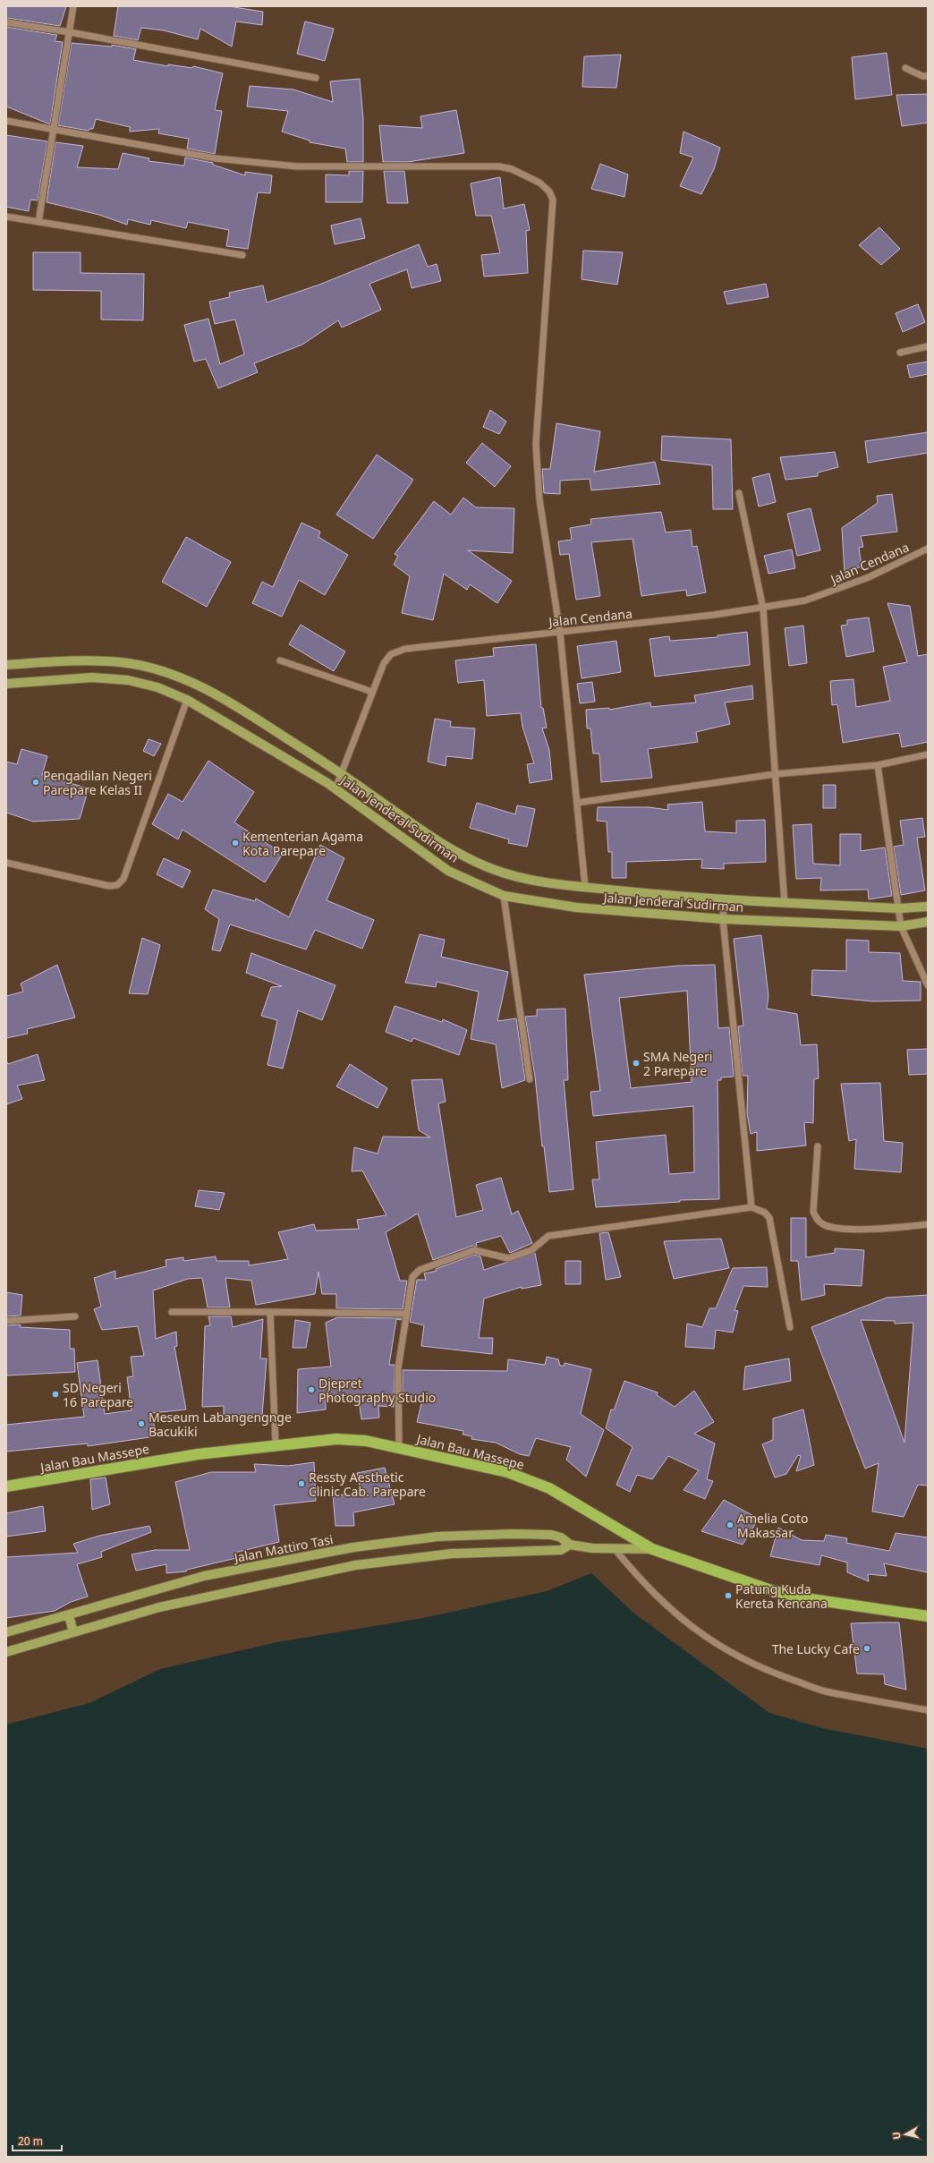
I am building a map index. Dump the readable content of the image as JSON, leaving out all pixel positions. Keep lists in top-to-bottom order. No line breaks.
{"streets":{"highway":["Jalan Bau Massepe"],"main road":["Jalan Jenderal Sudirman","Jalan Mattiro Tasi"],"street":["Jalan Cendana"]},"crossings":[["Jalan Cendana","Jalan Jenderal Sudirman"],["Jalan Bau Massepe","Jalan Mattiro Tasi"]],"places":["Pengadilan Negeri Parepare Kelas II","Kementerian Agama Kota Parepare","SMA Negeri 2 Parepare","Djepret Photography Studio","SD Negeri 16 Parepare","Meseum Labangengnge Bacukiki","Ressty Aesthetic Clinic Cab. Parepare","Amelia Coto Makassar","Patung Kuda Kereta Kencana","The Lucky Cafe"],"scale_bar":"20 m","north":"left"}
